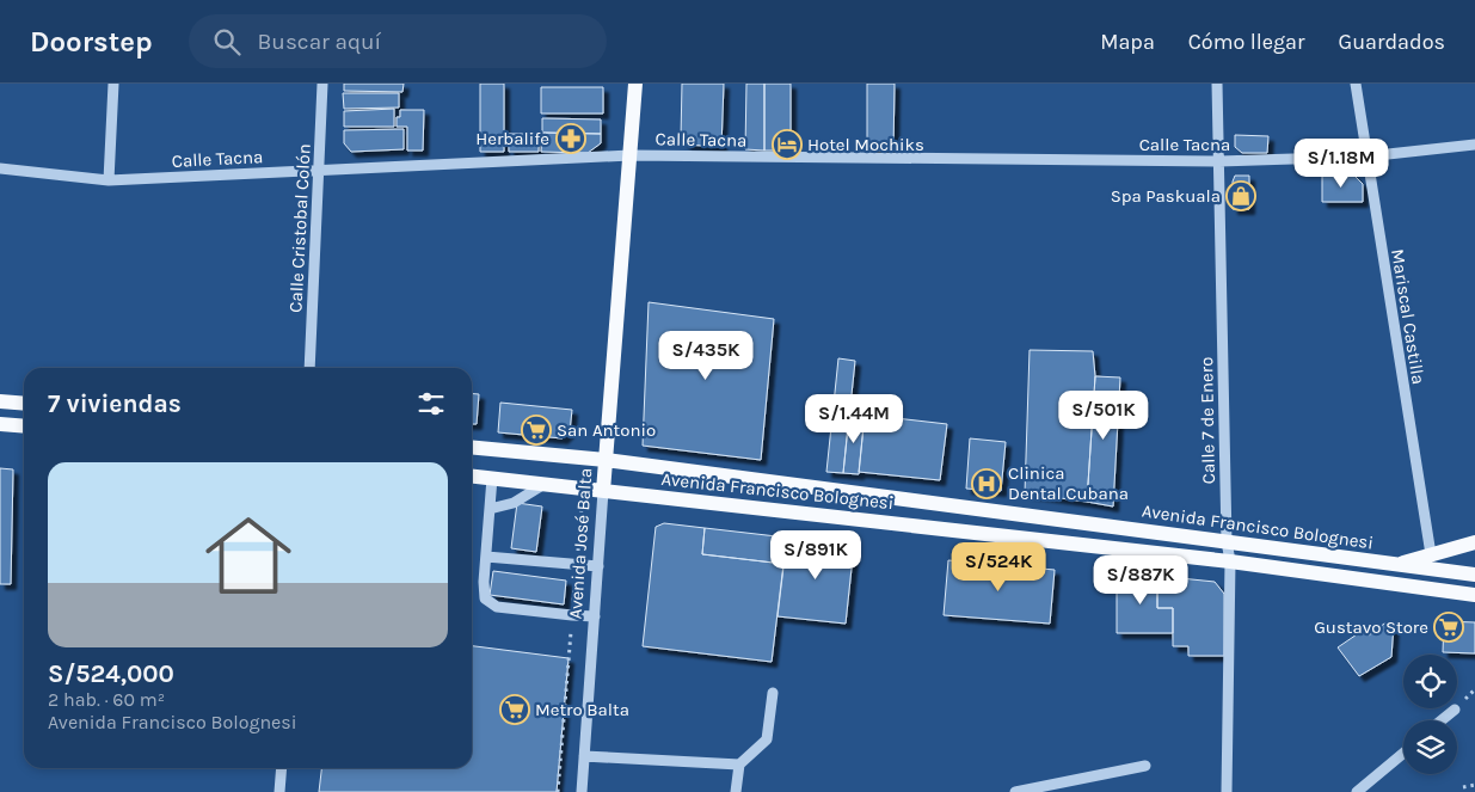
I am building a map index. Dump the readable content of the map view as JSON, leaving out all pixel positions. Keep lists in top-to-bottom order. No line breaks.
{"streets":{"main road":["Avenida Francisco Bolognesi","Avenida José Balta"],"street":["Calle Tacna","Calle Cristobal Colón","Mariscal Castilla","Calle 7 de Enero"]},"crossings":[["Calle Tacna","Calle Cristobal Colón"],["Calle Tacna","Mariscal Castilla"],["Calle Tacna","Calle 7 de Enero"],["Calle Tacna","Avenida José Balta"],["Calle 7 de Enero","Avenida Francisco Bolognesi"],["Avenida Francisco Bolognesi","Avenida José Balta"]],"places":{"pharmacy":["Herbalife"],"hotel":["Hotel Mochiks"],"shop":["Spa Paskuala"],"supermarket":["San Antonio","Gustavo Store","Metro Balta"],"hospital":["Clinica Dental Cubana"]},"page":{"header":"Doorstep","search":"Buscar aquí","nav":["Mapa","Cómo llegar","Guardados"],"price":["S/1.18M","S/435K","S/501K","S/1.44M","S/891K","S/524K","S/887K"],"heading":"7 viviendas","list":[{"name":"S/524,000","note":"2 hab. · 60 m² · Avenida Francisco Bolognesi"}]}}
